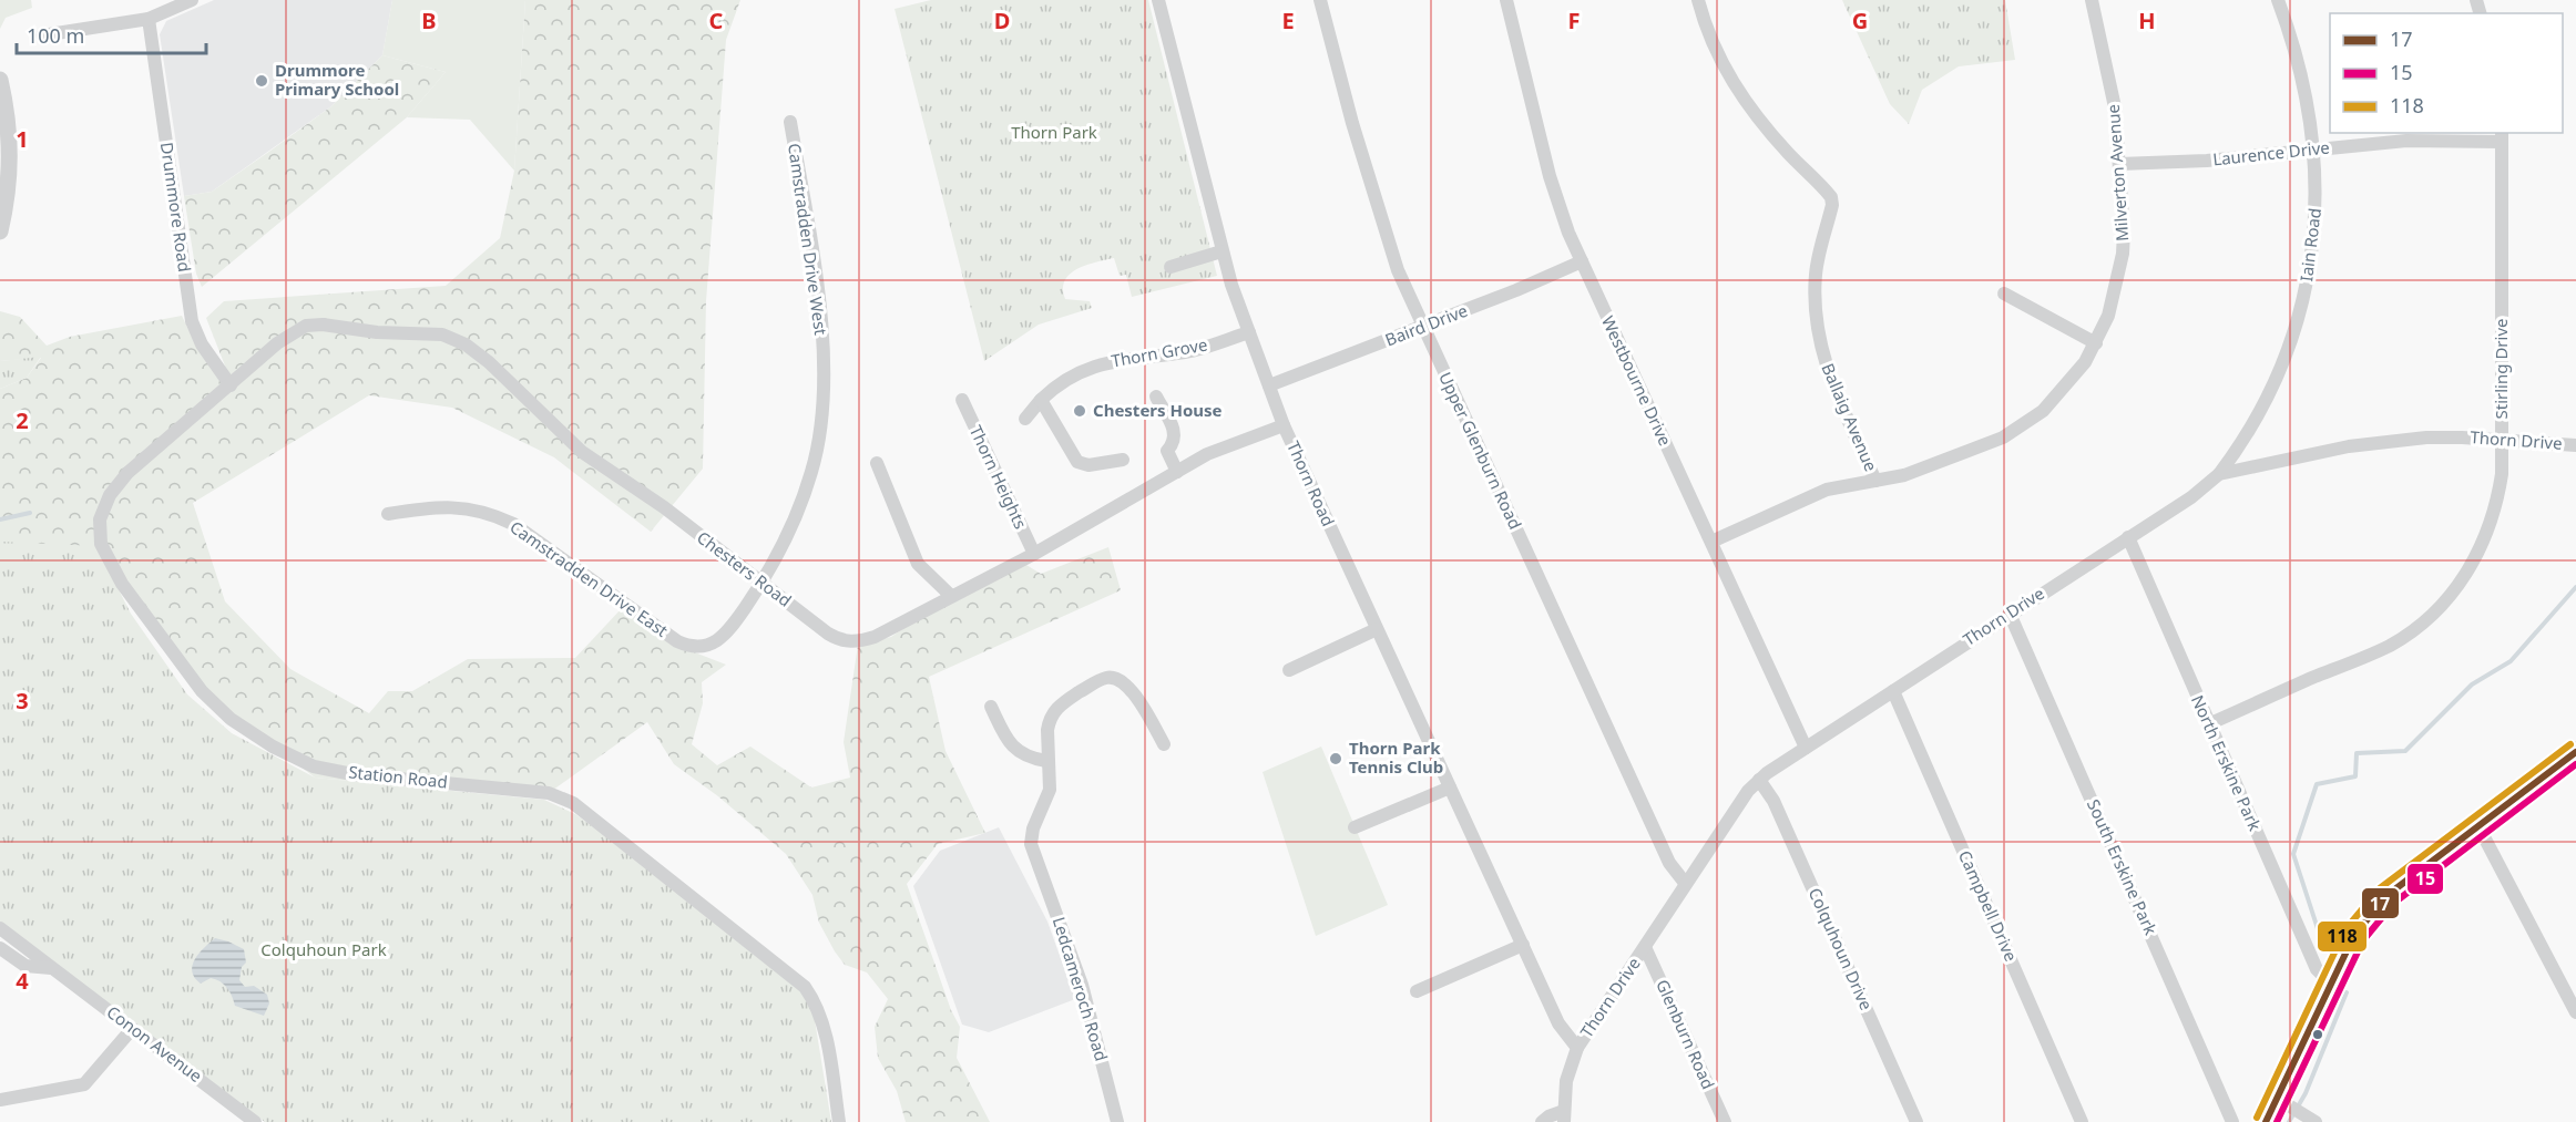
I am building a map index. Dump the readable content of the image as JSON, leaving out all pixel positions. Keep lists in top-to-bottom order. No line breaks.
{"streets":{"street":["Laurence Drive","Milverton Avenue","Drummore Road","Camstradden Drive West","Iain Road","Baird Drive","Thorn Grove","Stirling Drive","Westbourne Drive","Ballaig Avenue","Thorn Drive","Upper Glenburn Road","Thorn Heights","Thorn Road","Chesters Road","Camstradden Drive East","North Erskine Park","Station Road","South Erskine Park","Campbell Drive","Colquhoun Drive","Ledcameroch Road","Glenburn Road","Conon Avenue"]},"crossings":[["Laurence Drive","Milverton Avenue"],["Laurence Drive","Iain Road"],["Laurence Drive","Stirling Drive"],["Milverton Avenue","Westbourne Drive"],["Milverton Avenue","Ballaig Avenue"],["Drummore Road","Chesters Road"],["Drummore Road","Station Road"],["Camstradden Drive West","Chesters Road"],["Camstradden Drive West","Camstradden Drive East"],["Iain Road","Thorn Drive"],["Baird Drive","Westbourne Drive"],["Baird Drive","Upper Glenburn Road"],["Baird Drive","Thorn Road"],["Thorn Grove","Thorn Road"],["Stirling Drive","Thorn Drive"],["Stirling Drive","North Erskine Park"],["Westbourne Drive","Thorn Drive"],["Thorn Drive","Upper Glenburn Road"],["Thorn Drive","Thorn Road"],["Thorn Drive","North Erskine Park"],["Thorn Drive","South Erskine Park"],["Thorn Drive","Campbell Drive"],["Thorn Drive","Colquhoun Drive"],["Thorn Drive","Glenburn Road"],["Thorn Heights","Chesters Road"],["Thorn Road","Chesters Road"],["Chesters Road","Camstradden Drive East"],["Chesters Road","Station Road"]],"parks":["Thorn Park","Colquhoun Park"],"places":["Drummore Primary School","Chesters House","Thorn Park Tennis Club"],"lines":["transit line 118","transit line 17","transit line 15"],"legend":["17","15","118"],"scale_bar":"100 m","grid":{"columns":["B","C","D","E","F","G","H"],"rows":["1","2","3","4"]}}
